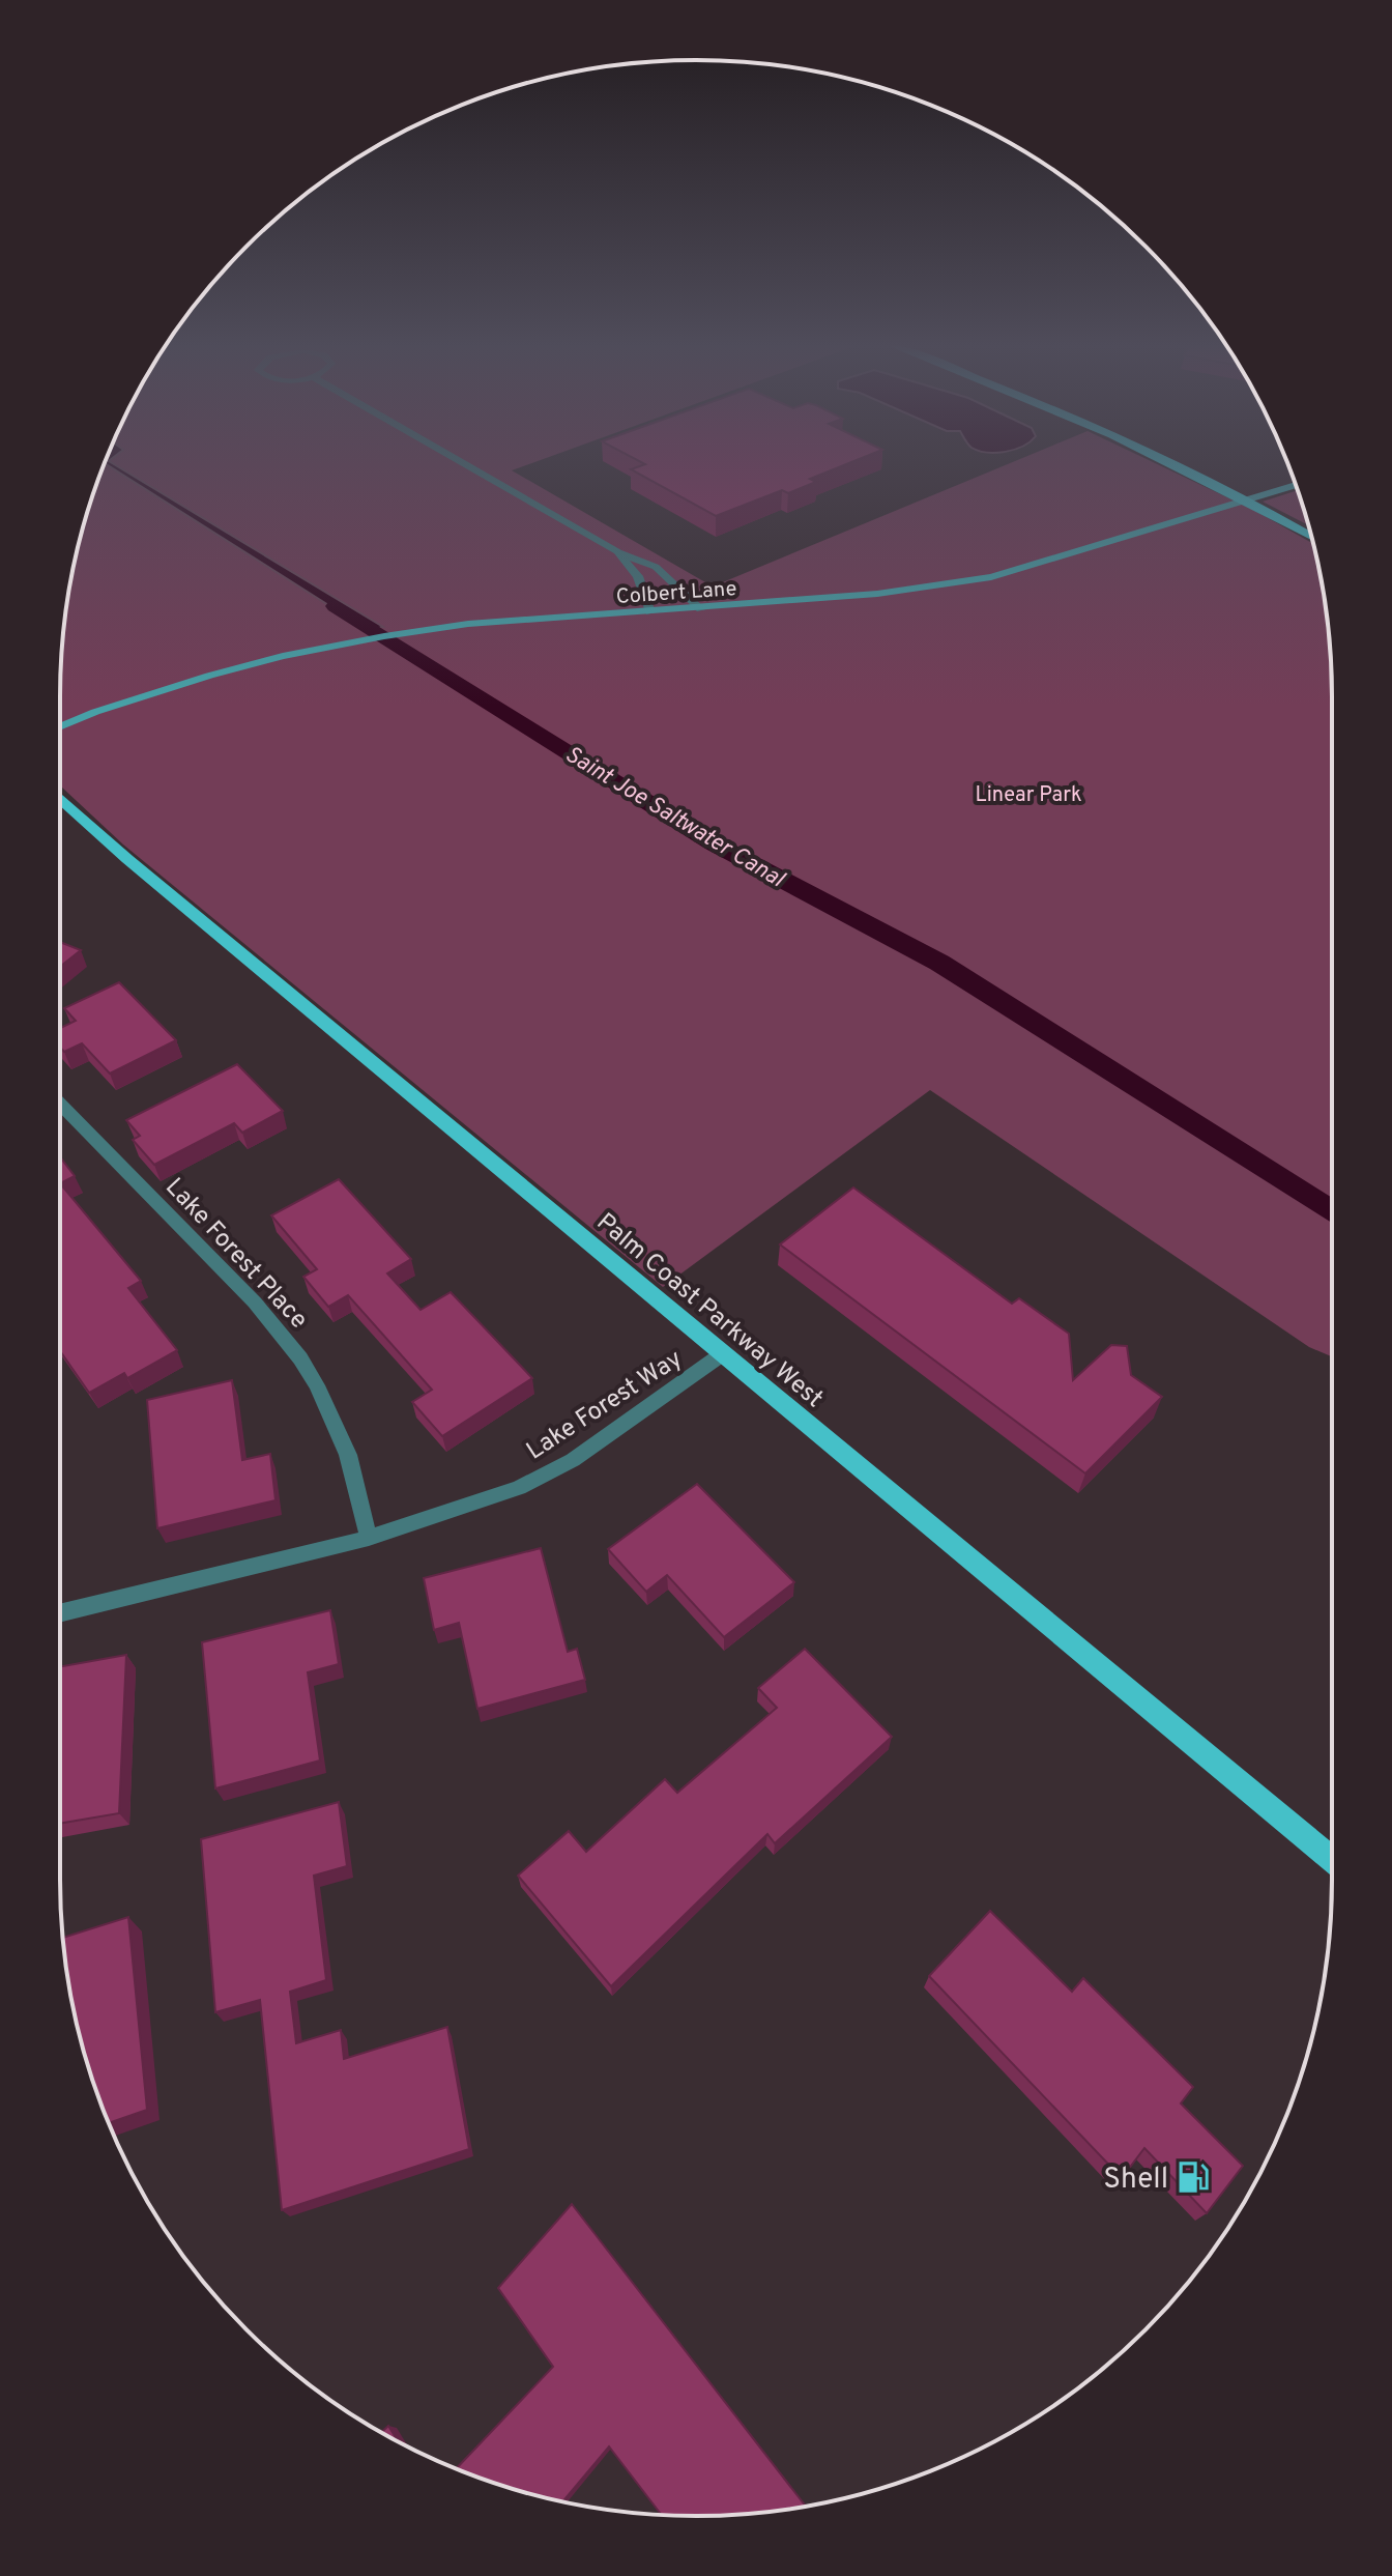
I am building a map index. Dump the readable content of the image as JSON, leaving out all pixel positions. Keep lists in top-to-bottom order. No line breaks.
{"streets":{"main road":["Palm Coast Parkway West"],"street":["Colbert Lane","Lake Forest Place","Lake Forest Way"]},"crossings":[["Lake Forest Place","Lake Forest Way"],["Palm Coast Parkway West","Lake Forest Way"]],"water":["Saint Joe Saltwater Canal"],"parks":["Linear Park"],"places":{"fuel station":["Shell"]}}
